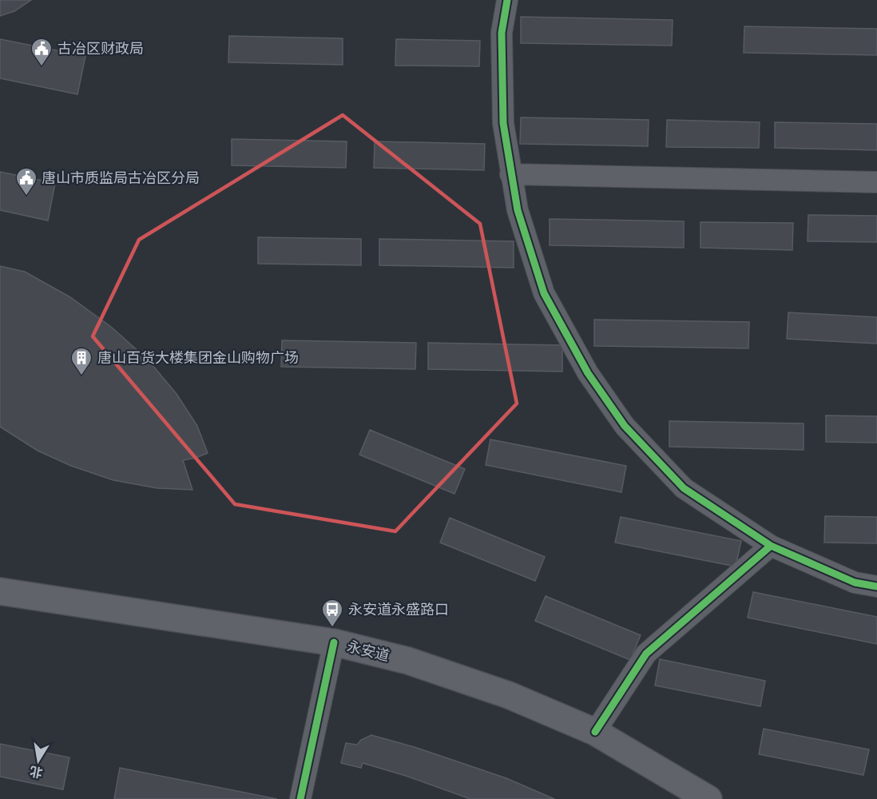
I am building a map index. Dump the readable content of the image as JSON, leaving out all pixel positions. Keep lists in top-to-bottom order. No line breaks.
{"streets":{"main road":["永安道"]},"places":{"public building":["古冶区财政局","唐山市质监局古冶区分局"],"building":["唐山百货大楼集团金山购物广场"],"bus stop":["永安道永盛路口"]},"north":"bottom"}
